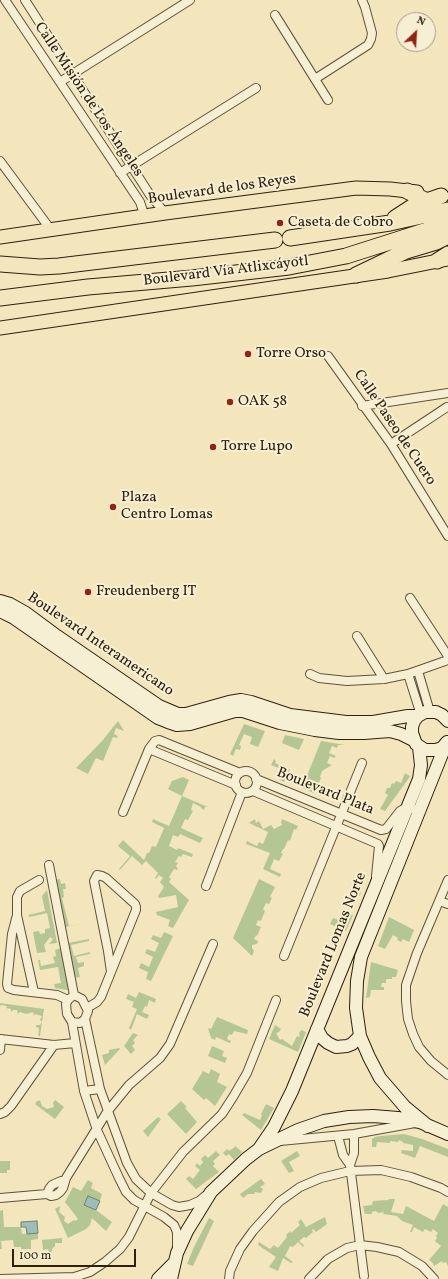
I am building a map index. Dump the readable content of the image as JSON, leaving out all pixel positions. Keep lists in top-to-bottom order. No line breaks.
{"streets":{"highway":["Boulevard Vía Atlixcáyotl"],"main road":["Boulevard de los Reyes"],"street":["Calle Misión de Los Ángeles","Calle Paseo de Cuero","Boulevard Interamericano","Boulevard Plata","Boulevard Lomas Norte"]},"crossings":[["Calle Misión de Los Ángeles","Boulevard de los Reyes"],["Boulevard de los Reyes","Boulevard Vía Atlixcáyotl"],["Boulevard Interamericano","Boulevard Lomas Norte"],["Boulevard Plata","Boulevard Lomas Norte"]],"places":["Caseta de Cobro","Torre Orso","OAK 58","Torre Lupo","Plaza Centro Lomas","Freudenberg IT"],"scale_bar":"100 m","north":"top right"}
